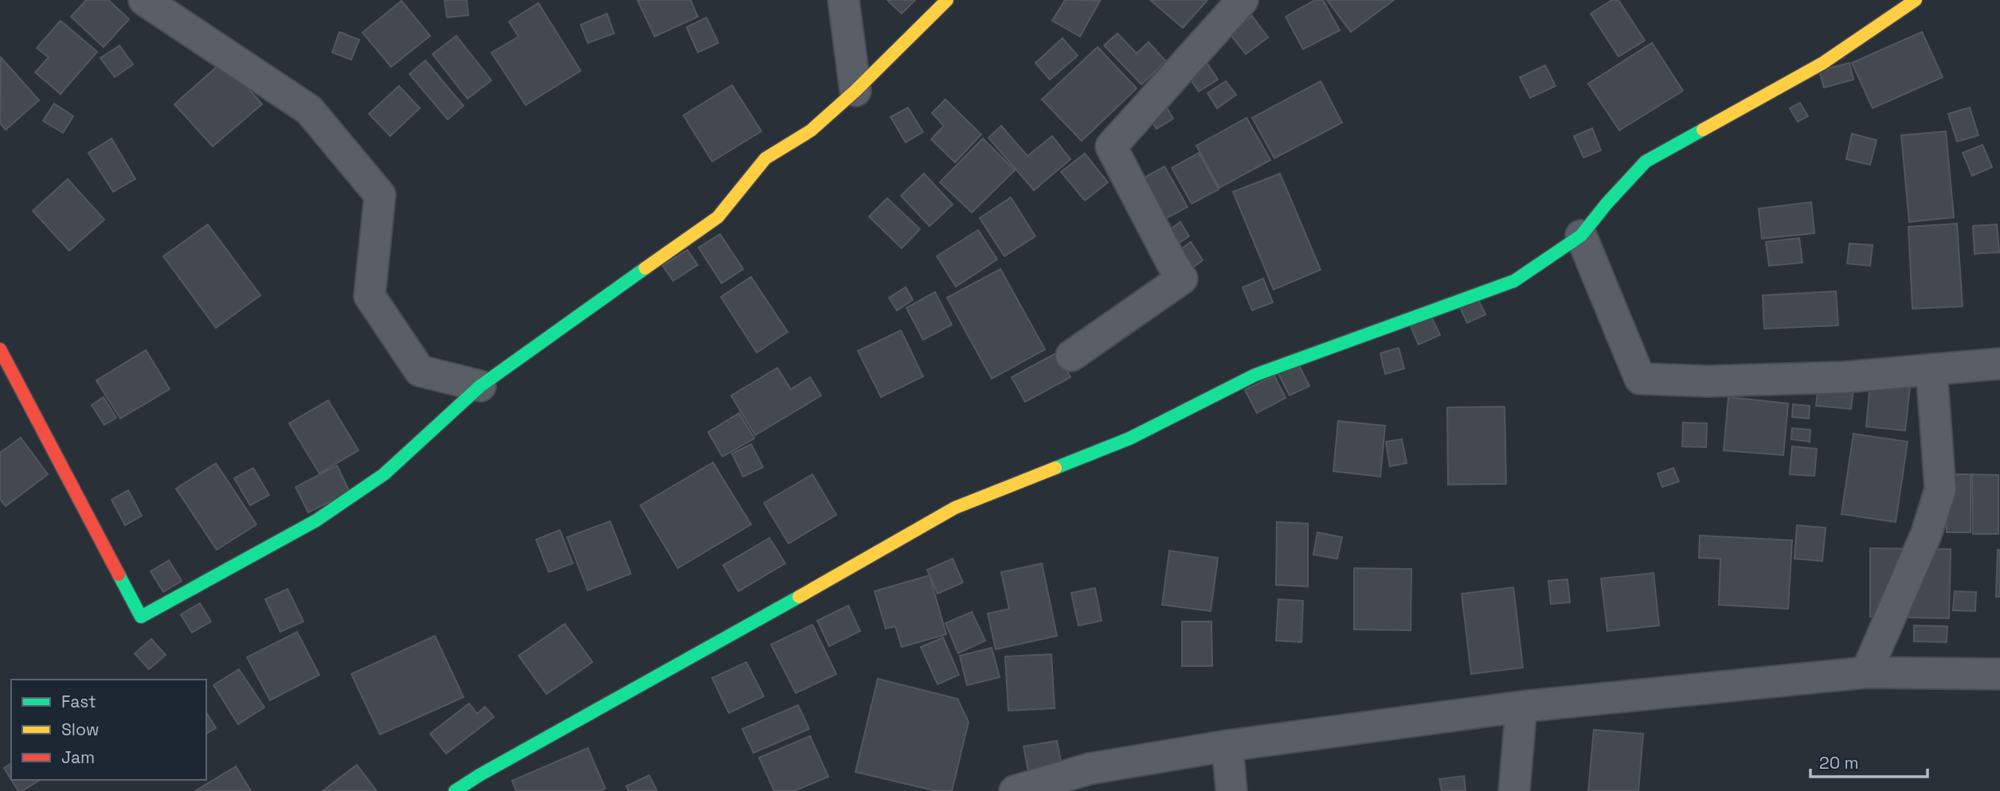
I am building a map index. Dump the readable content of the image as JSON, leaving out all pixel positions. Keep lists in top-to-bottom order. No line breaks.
{"legend":["Fast","Slow","Jam"],"scale_bar":"20 m"}
